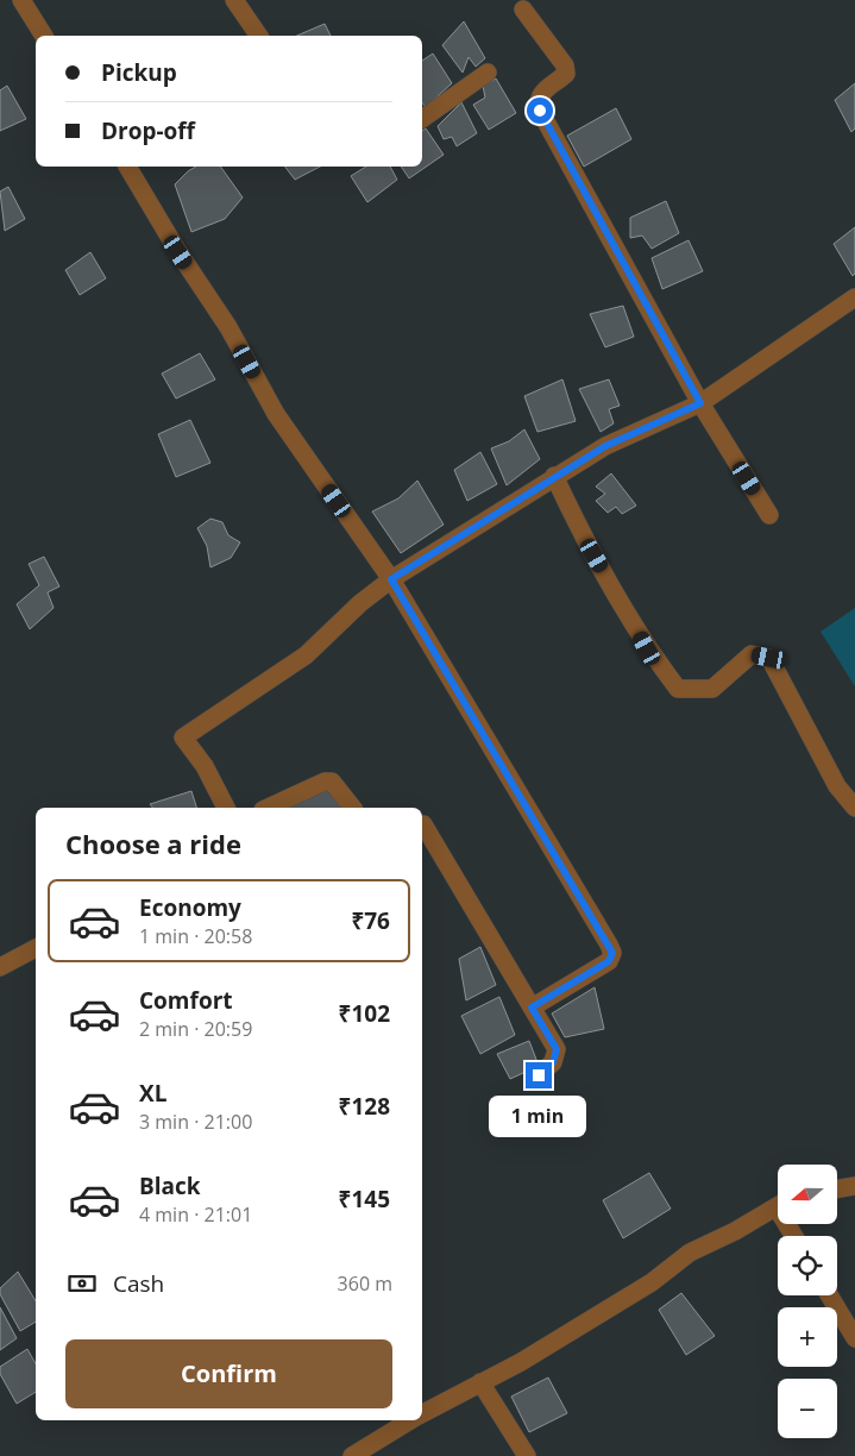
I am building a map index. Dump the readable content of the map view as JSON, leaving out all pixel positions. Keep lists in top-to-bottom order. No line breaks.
{"north":"left","page":{"banner":["Pickup","Drop-off"],"heading":"Choose a ride","list":[{"name":"Economy","note":"1 min · 20:58","value":"₹76"},{"name":"Comfort","note":"2 min · 20:59","value":"₹102"},{"name":"XL","note":"3 min · 21:00","value":"₹128"},{"name":"Black","note":"4 min · 21:01","value":"₹145"}],"bubble":"1 min","map_buttons":["+","−"],"pay":["Cash","360 m"],"buttons":"Confirm"}}
